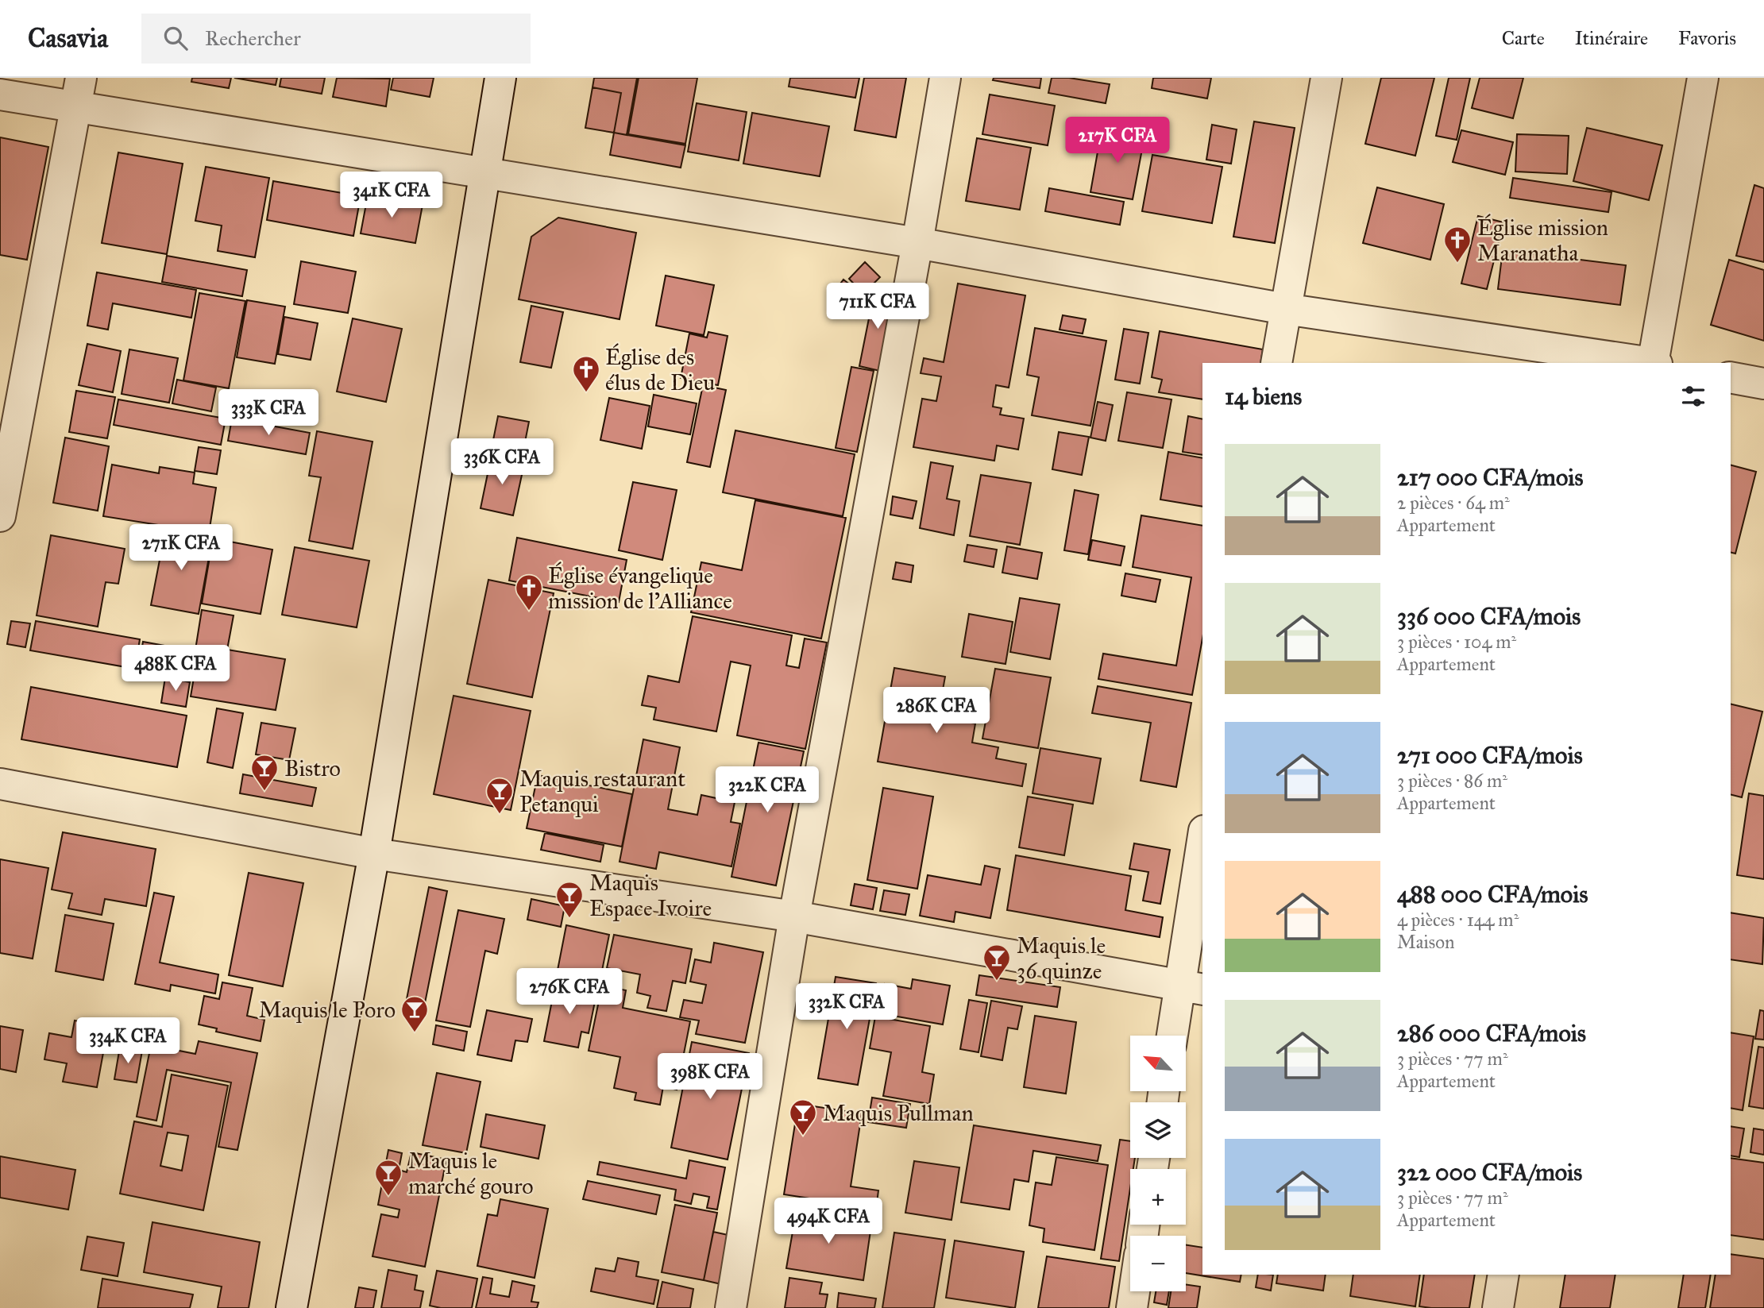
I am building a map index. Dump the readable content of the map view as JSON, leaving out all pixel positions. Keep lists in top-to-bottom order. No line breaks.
{"places":{"church":["Église mission Maranatha","Église des élus de Dieu","Église évangelique mission de l'Alliance"],"bar":["Bistro","Maquis restaurant Petanqui","Maquis Espace Ivoire","Maquis le 36 quinze","Maquis le Poro","Maquis Pullman","Maquis le marché gouro"]},"north":"top left","page":{"header":"Casavia","search":"Rechercher","nav":["Carte","Itinéraire","Favoris"],"price":["217K CFA","341K CFA","711K CFA","333K CFA","336K CFA","271K CFA","488K CFA","286K CFA","322K CFA","276K CFA","332K CFA","334K CFA","398K CFA","494K CFA"],"heading":"14 biens","list":[{"name":"217 000 CFA/mois","note":"2 pièces · 64 m² · Appartement"},{"name":"336 000 CFA/mois","note":"3 pièces · 104 m² · Appartement"},{"name":"271 000 CFA/mois","note":"3 pièces · 86 m² · Appartement"},{"name":"488 000 CFA/mois","note":"4 pièces · 144 m² · Maison"},{"name":"286 000 CFA/mois","note":"3 pièces · 77 m² · Appartement"},{"name":"322 000 CFA/mois","note":"3 pièces · 77 m² · Appartement"}],"map_buttons":["+","−"]}}
